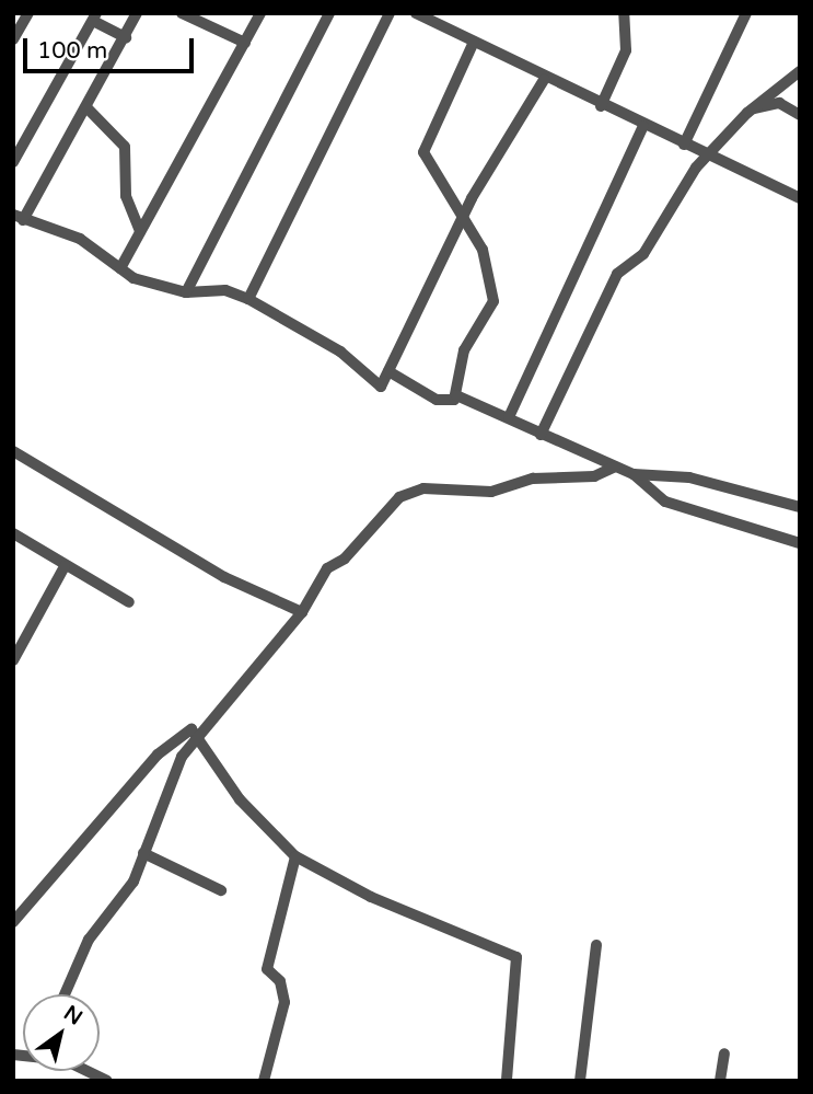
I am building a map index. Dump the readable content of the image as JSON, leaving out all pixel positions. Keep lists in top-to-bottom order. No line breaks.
{"scale_bar":"100 m","north":"top right"}
